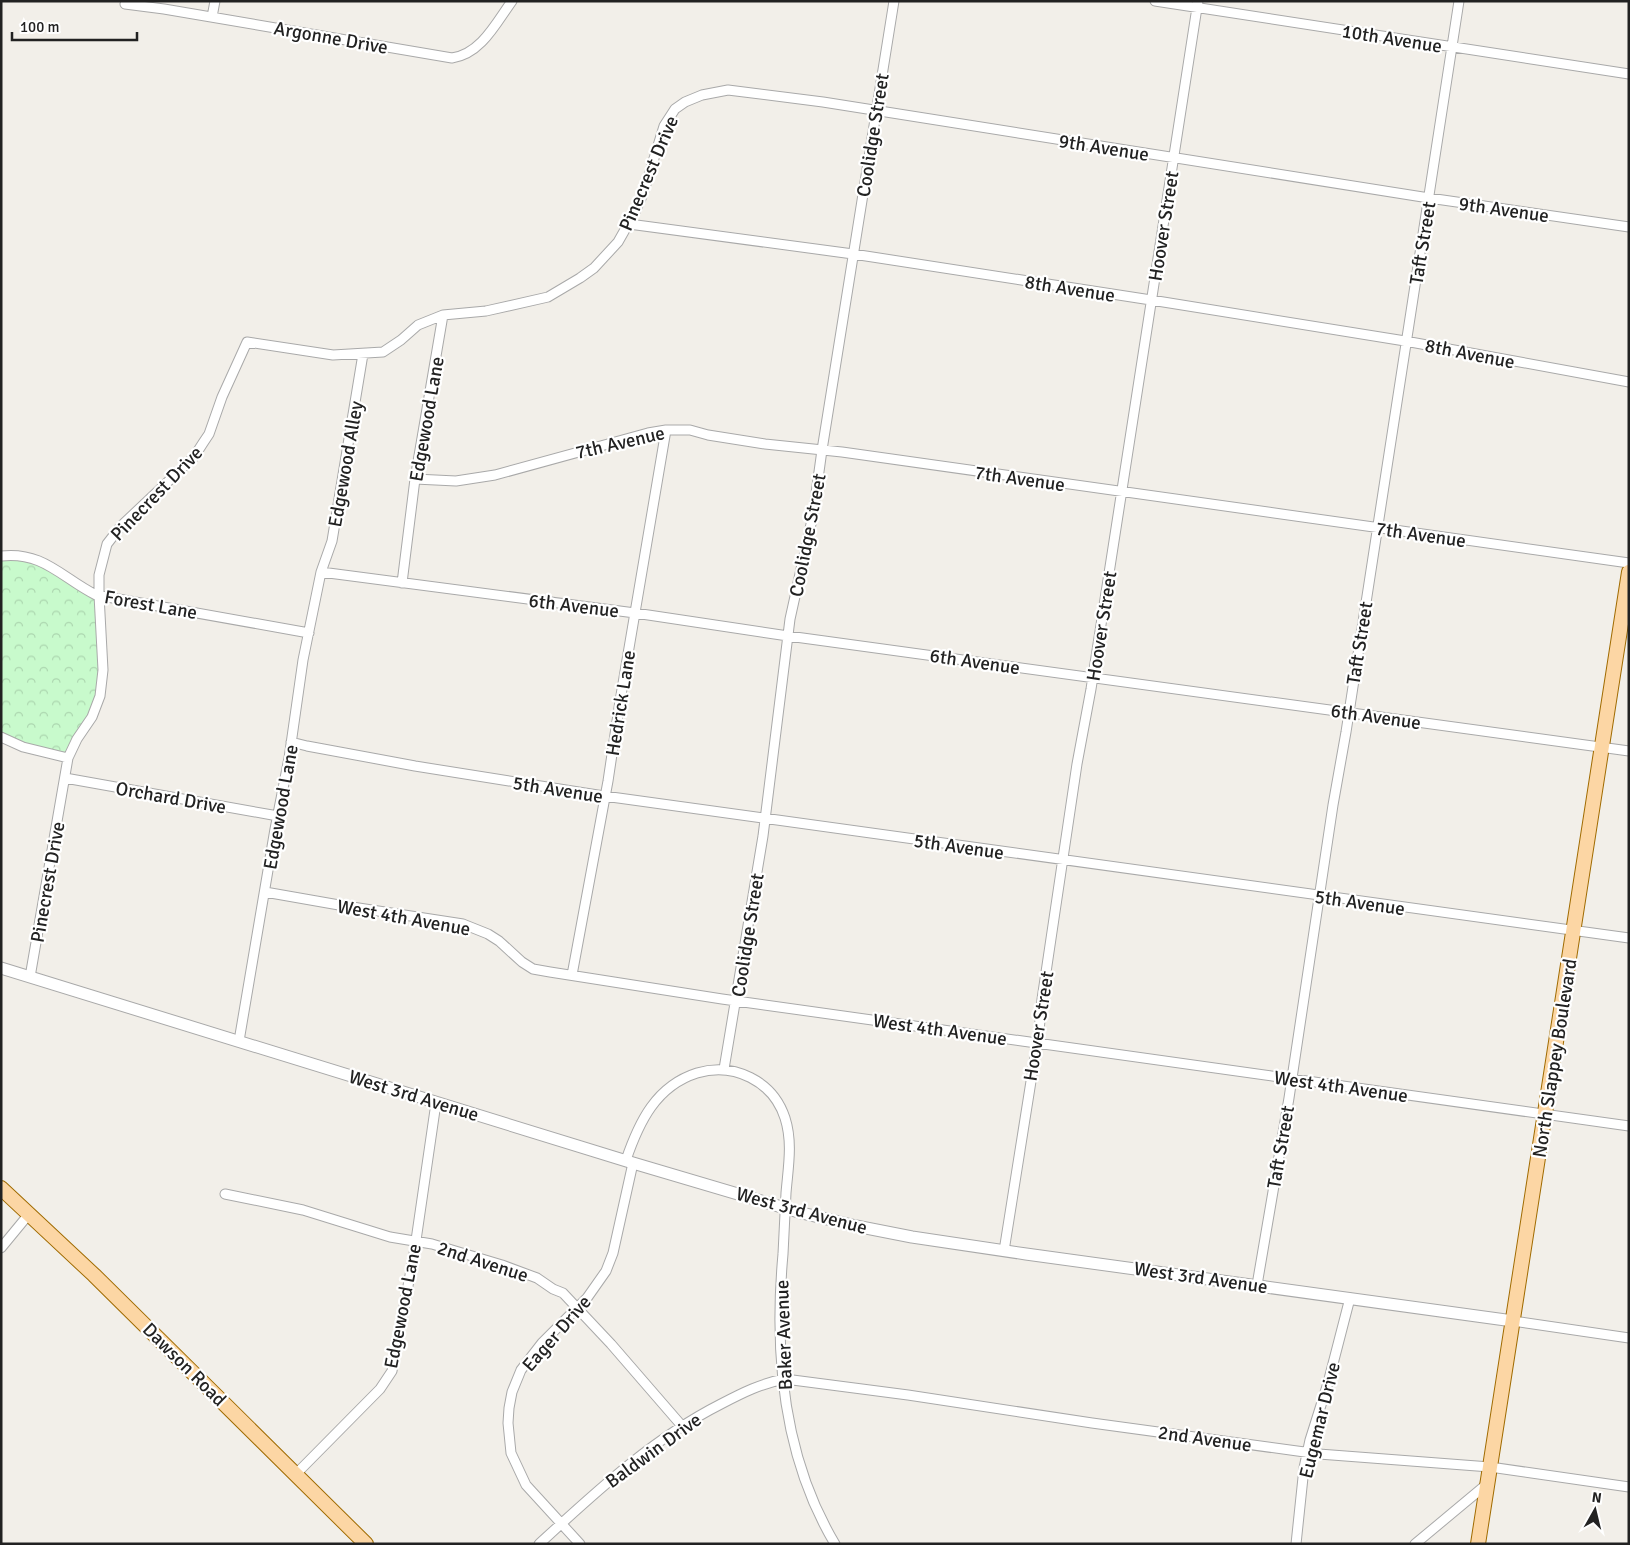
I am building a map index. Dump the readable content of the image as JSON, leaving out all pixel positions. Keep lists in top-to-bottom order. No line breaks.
{"streets":{"main road":["North Slappey Boulevard","Dawson Road"],"street":["Argonne Drive","10th Avenue","Coolidge Street","9th Avenue","Pinecrest Drive","Hoover Street","Taft Street","8th Avenue","Edgewood Lane","7th Avenue","Edgewood Alley","Forest Lane","6th Avenue","Hedrick Lane","5th Avenue","Orchard Drive","West 4th Avenue","West 3rd Avenue","2nd Avenue","Eager Drive","Baker Avenue","Eugemar Drive","Baldwin Drive"]},"crossings":[["10th Avenue","Hoover Street"],["10th Avenue","Taft Street"],["Coolidge Street","9th Avenue"],["Coolidge Street","8th Avenue"],["Coolidge Street","7th Avenue"],["Coolidge Street","6th Avenue"],["Coolidge Street","5th Avenue"],["Coolidge Street","West 4th Avenue"],["Coolidge Street","Eager Drive"],["Coolidge Street","Baker Avenue"],["9th Avenue","Pinecrest Drive"],["9th Avenue","Hoover Street"],["9th Avenue","Taft Street"],["Pinecrest Drive","8th Avenue"],["Pinecrest Drive","Edgewood Lane"],["Pinecrest Drive","Edgewood Alley"],["Pinecrest Drive","Forest Lane"],["Pinecrest Drive","Orchard Drive"],["Pinecrest Drive","West 3rd Avenue"],["Hoover Street","8th Avenue"],["Hoover Street","7th Avenue"],["Hoover Street","6th Avenue"],["Hoover Street","5th Avenue"],["Hoover Street","West 4th Avenue"],["Hoover Street","West 3rd Avenue"],["Taft Street","8th Avenue"],["Taft Street","7th Avenue"],["Taft Street","6th Avenue"],["Taft Street","5th Avenue"],["Taft Street","West 4th Avenue"],["Taft Street","West 3rd Avenue"],["Edgewood Lane","7th Avenue"],["Edgewood Lane","Edgewood Alley"],["Edgewood Lane","Forest Lane"],["Edgewood Lane","6th Avenue"],["Edgewood Lane","5th Avenue"],["Edgewood Lane","Orchard Drive"],["Edgewood Lane","West 4th Avenue"],["Edgewood Lane","West 3rd Avenue"],["Edgewood Lane","2nd Avenue"],["Edgewood Lane","Dawson Road"],["7th Avenue","Hedrick Lane"],["Edgewood Alley","6th Avenue"],["6th Avenue","Hedrick Lane"],["6th Avenue","North Slappey Boulevard"],["Hedrick Lane","5th Avenue"],["Hedrick Lane","West 4th Avenue"],["5th Avenue","North Slappey Boulevard"],["West 4th Avenue","North Slappey Boulevard"],["North Slappey Boulevard","West 3rd Avenue"],["North Slappey Boulevard","2nd Avenue"],["West 3rd Avenue","Eager Drive"],["West 3rd Avenue","Baker Avenue"],["West 3rd Avenue","Eugemar Drive"],["2nd Avenue","Eager Drive"],["2nd Avenue","Baker Avenue"],["2nd Avenue","Eugemar Drive"],["2nd Avenue","Baldwin Drive"],["Eager Drive","Baker Avenue"],["Eager Drive","Baldwin Drive"],["Baker Avenue","Baldwin Drive"]],"scale_bar":"100 m","north":"top"}
